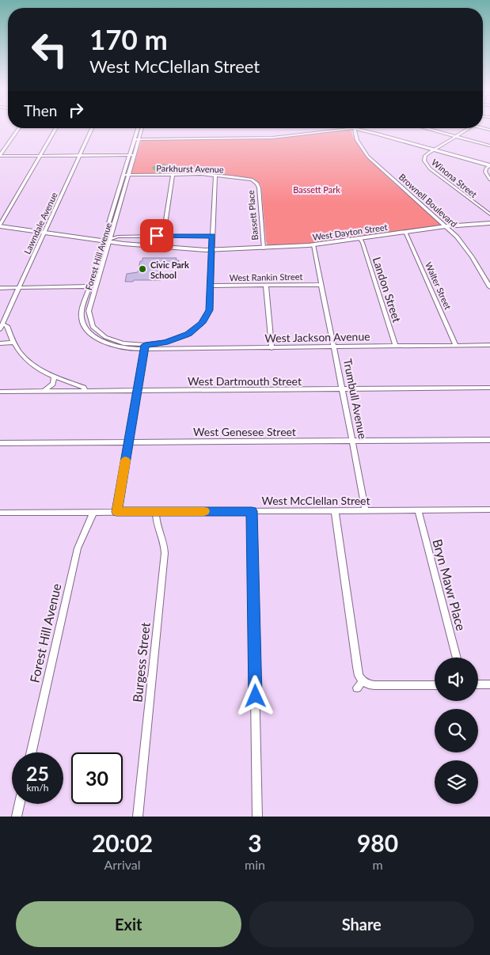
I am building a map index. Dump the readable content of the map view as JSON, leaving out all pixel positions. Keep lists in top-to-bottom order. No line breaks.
{"streets":{"street":["Parkhurst Avenue","Winona Street","Brownell Boulevard","Bassett Place","Lawndale Avenue","West Dayton Street","Forest Hill Avenue","West Rankin Street","Walter Street","Landon Street","West Jackson Avenue","West Dartmouth Street","Trumbull Avenue","West Genesee Street","West McClellan Street","Bryn Mawr Place","Burgess Street"]},"crossings":[["Parkhurst Avenue","Bassett Place"],["Parkhurst Avenue","Forest Hill Avenue"],["Brownell Boulevard","West Dayton Street"],["Bassett Place","West Dayton Street"],["Lawndale Avenue","West Dayton Street"],["West Dayton Street","Forest Hill Avenue"],["West Dayton Street","West Rankin Street"],["West Dayton Street","Walter Street"],["West Dayton Street","Landon Street"],["West Dayton Street","West Jackson Avenue"],["West Dayton Street","Trumbull Avenue"],["Forest Hill Avenue","West Rankin Street"],["Forest Hill Avenue","West Jackson Avenue"],["Forest Hill Avenue","West McClellan Street"],["West Rankin Street","West Jackson Avenue"],["West Rankin Street","Trumbull Avenue"],["Walter Street","West Jackson Avenue"],["Landon Street","West Jackson Avenue"],["West Jackson Avenue","Trumbull Avenue"],["West Dartmouth Street","Trumbull Avenue"],["Trumbull Avenue","West Genesee Street"],["Trumbull Avenue","West McClellan Street"],["West McClellan Street","Bryn Mawr Place"],["West McClellan Street","Burgess Street"]],"parks":["Bassett Park"],"places":["Civic Park School"],"page":{"turn":["170 m","West McClellan Street"],"then":"Then","speed":"25 km/h","limit":"30","eta":["20:02","Arrival","3","min","980","m"],"buttons":["Exit","Share"]}}
